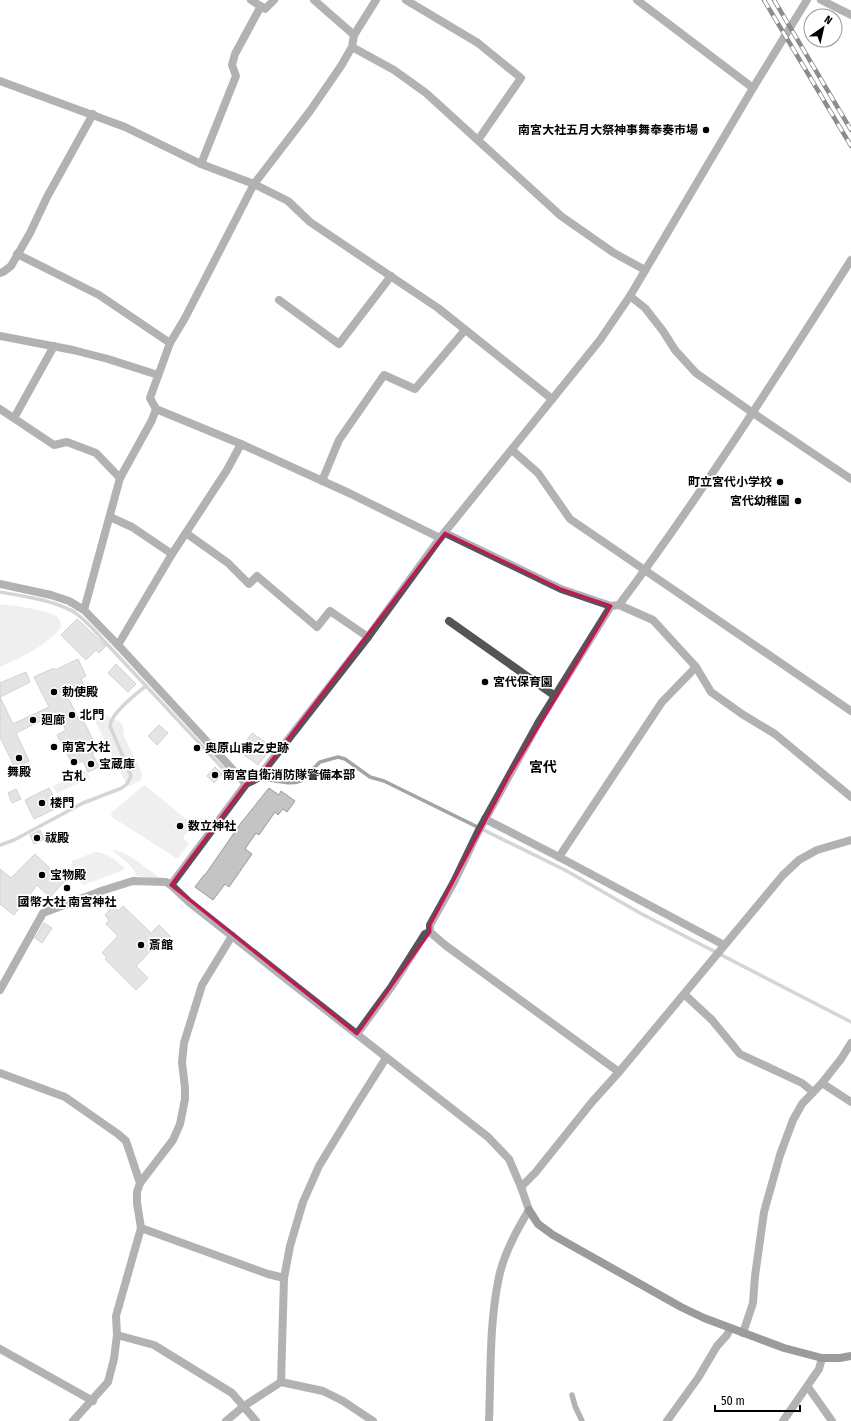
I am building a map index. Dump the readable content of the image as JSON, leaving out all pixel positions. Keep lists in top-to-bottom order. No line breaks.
{"districts":["宮代"],"places":["南宮大社五月大祭神事舞奉奏市場","町立宮代小学校","宮代幼稚園","宮代保育園","勅使殿","北門","廻廊","南宮大社","奥原山甫之史跡","舞殿","古札","宝蔵庫","南宮自衛消防隊警備本部","楼門","数立神社","祓殿","宝物殿","國幣大社 南宮神社","斎館"],"scale_bar":"50 m","north":"top right"}
